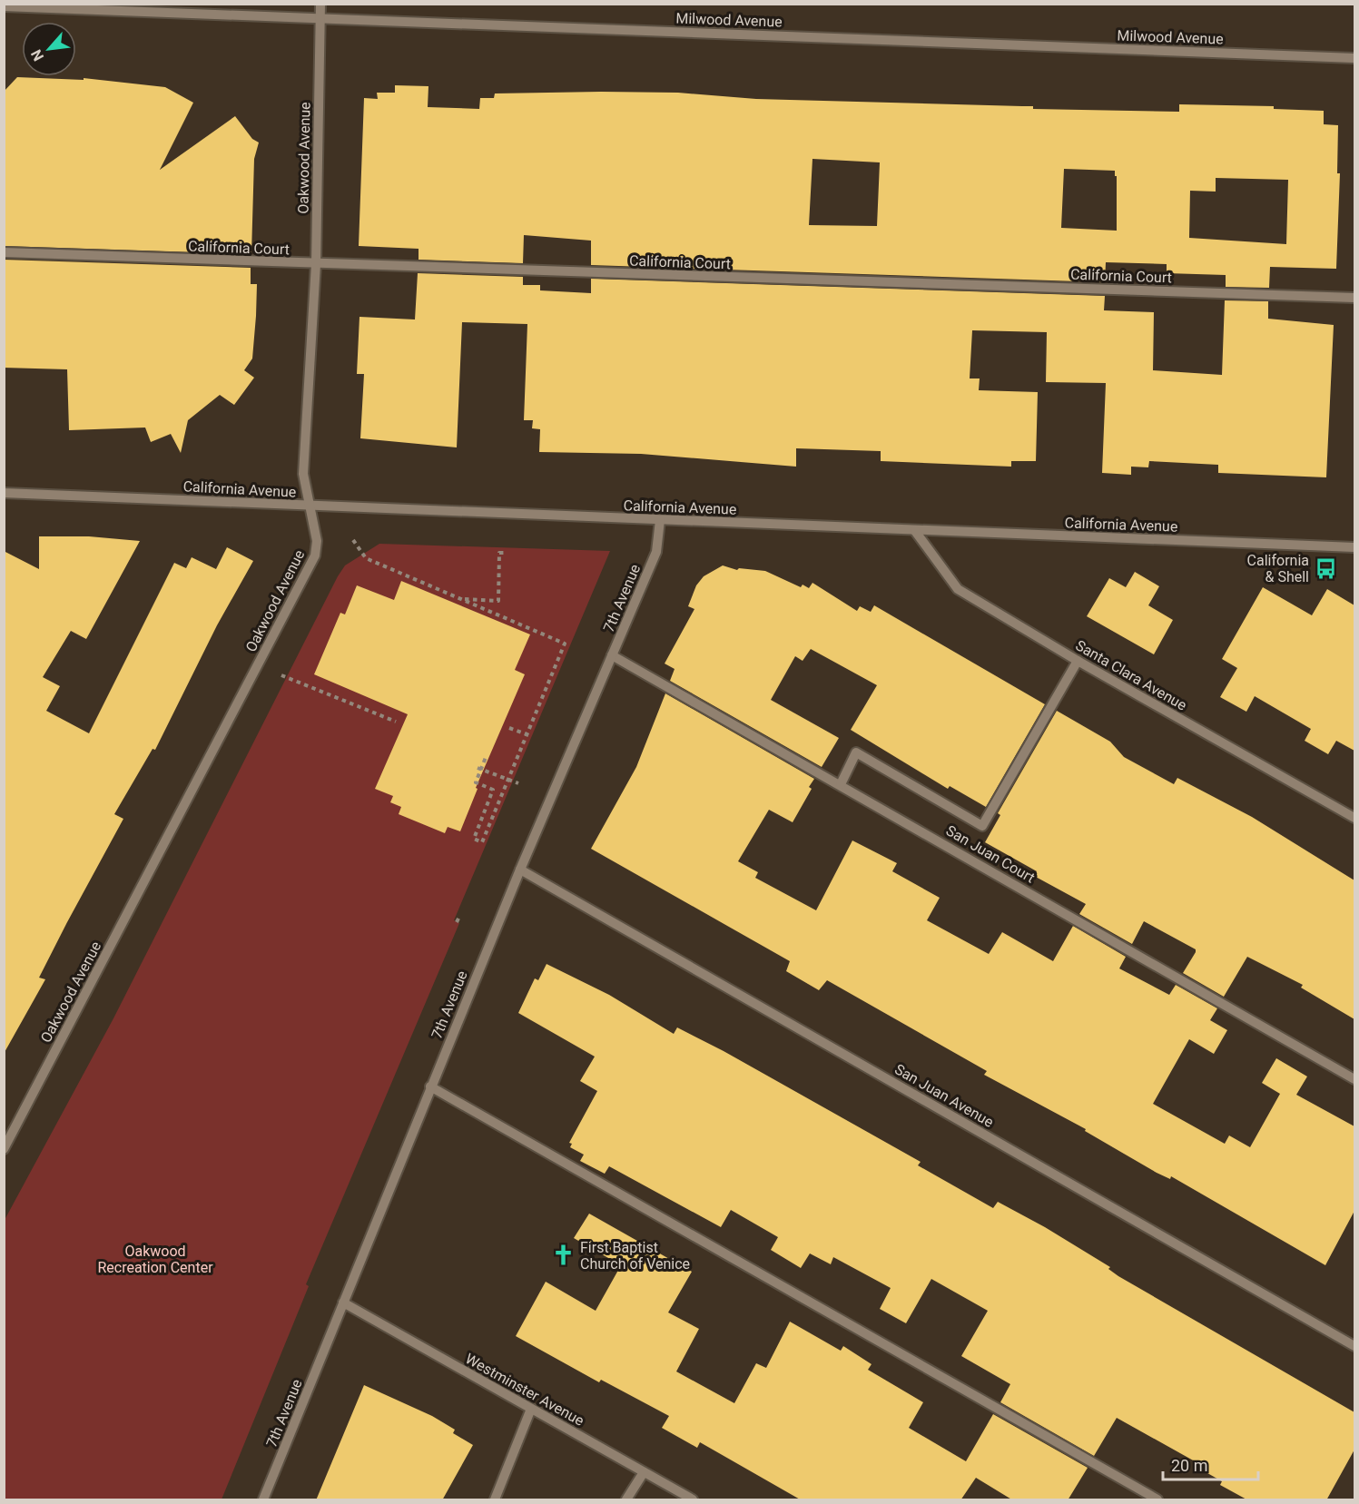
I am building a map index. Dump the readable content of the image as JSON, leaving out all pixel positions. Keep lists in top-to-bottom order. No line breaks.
{"streets":{"street":["Milwood Avenue","Oakwood Avenue","California Court","California Avenue","7th Avenue","Santa Clara Avenue","San Juan Court","San Juan Avenue","Westminster Avenue"]},"crossings":[["Milwood Avenue","Oakwood Avenue"],["Oakwood Avenue","California Court"],["Oakwood Avenue","California Avenue"],["California Avenue","7th Avenue"],["California Avenue","Santa Clara Avenue"],["7th Avenue","San Juan Court"],["7th Avenue","San Juan Avenue"],["7th Avenue","Westminster Avenue"]],"parks":["Oakwood Recreation Center"],"places":{"bus stop":["California & Shell"],"church":["First Baptist Church of Venice"]},"scale_bar":"20 m","north":"bottom left"}
